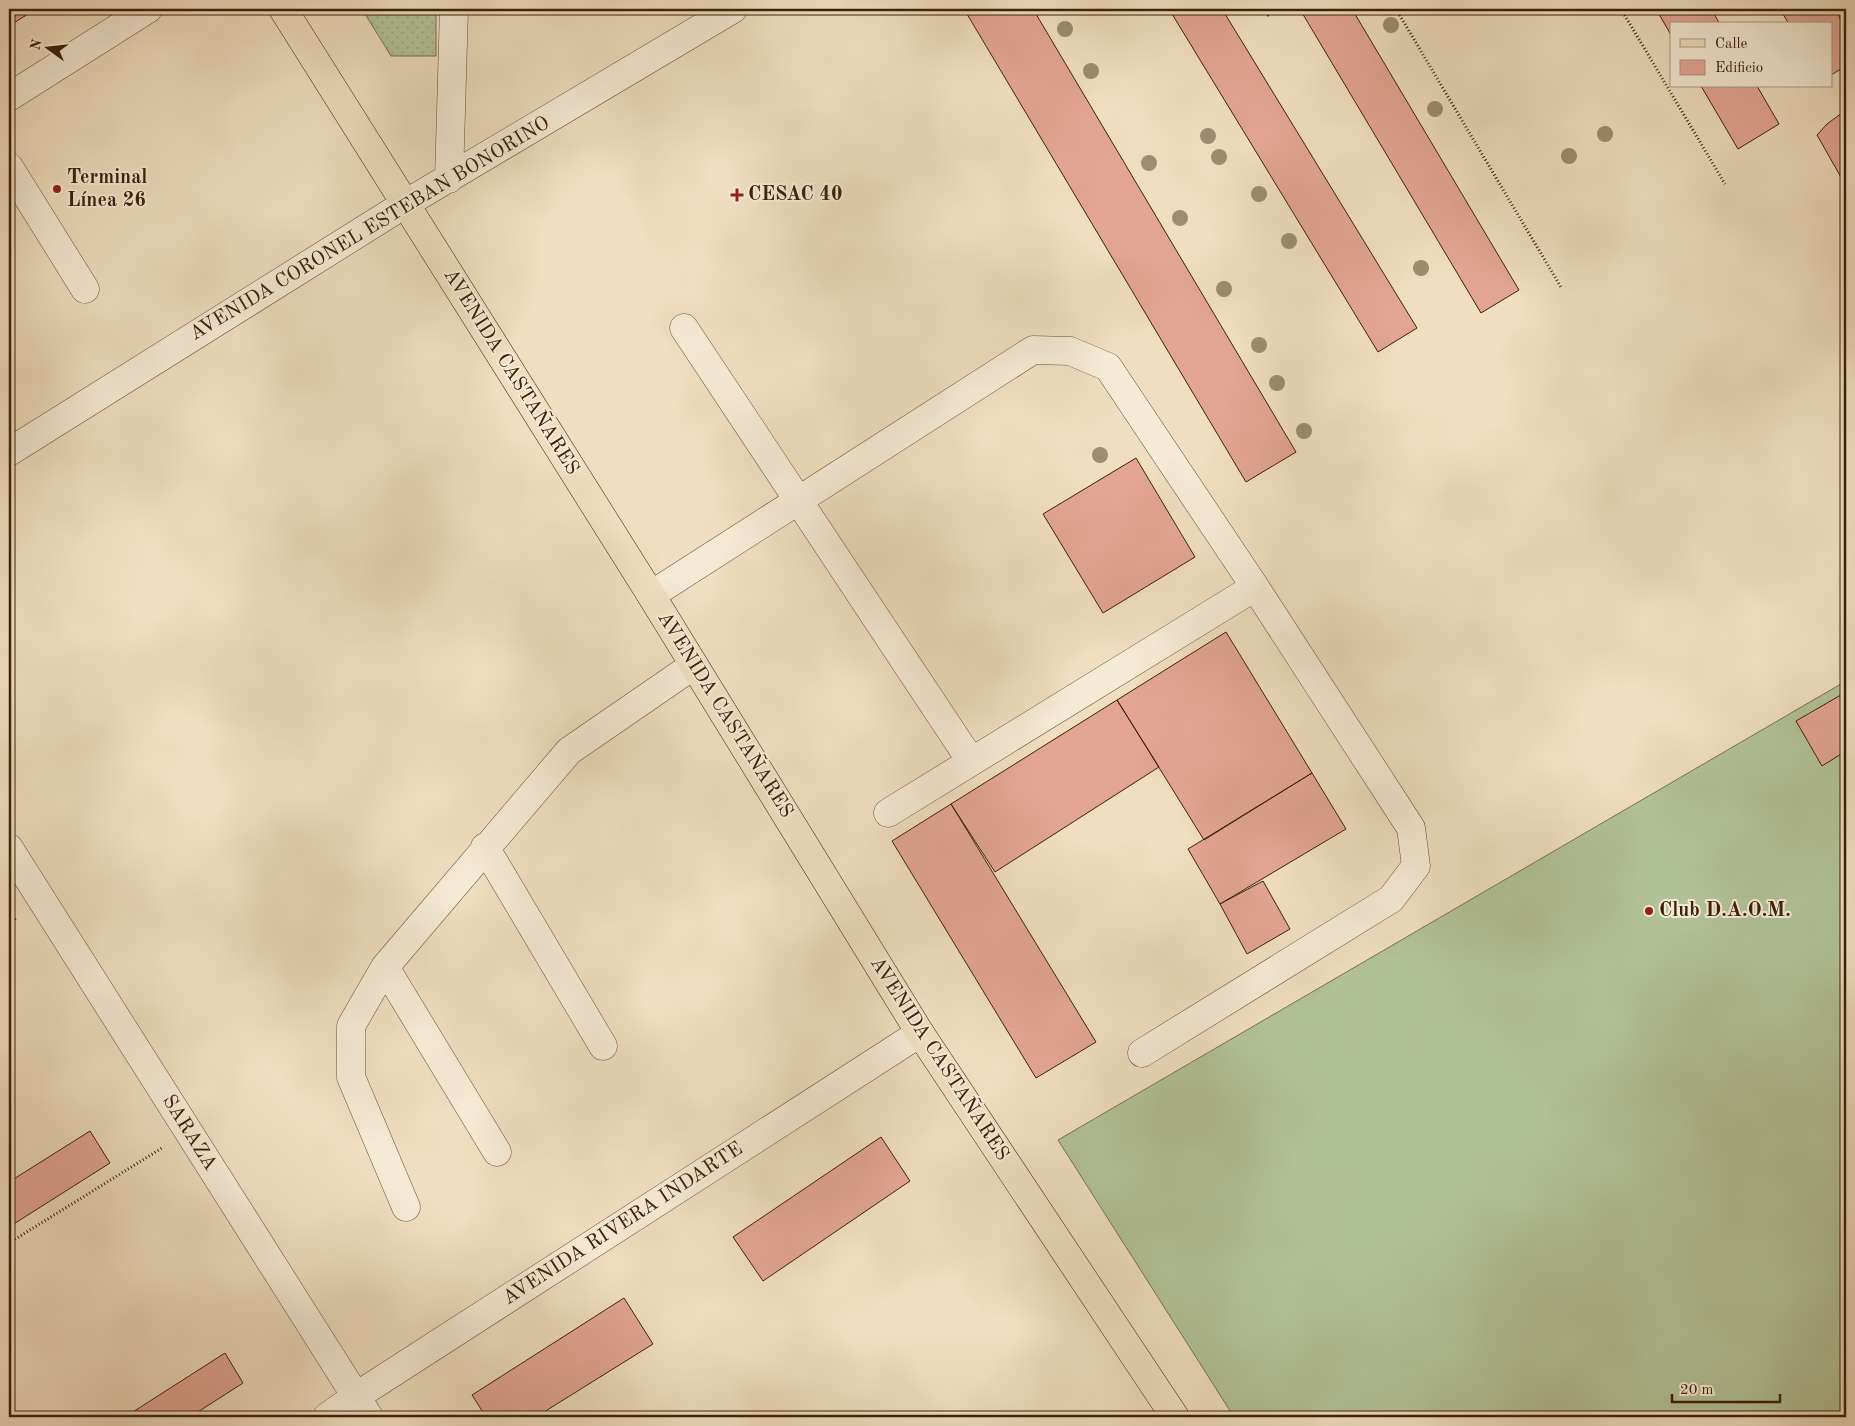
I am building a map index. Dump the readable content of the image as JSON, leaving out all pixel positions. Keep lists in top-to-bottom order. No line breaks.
{"streets":{"main road":["AVENIDA CASTAÑARES"],"street":["AVENIDA CORONEL ESTEBAN BONORINO","SARAZA","AVENIDA RIVERA INDARTE"]},"crossings":[["AVENIDA CORONEL ESTEBAN BONORINO","AVENIDA CASTAÑARES"],["AVENIDA CASTAÑARES","AVENIDA RIVERA INDARTE"],["SARAZA","AVENIDA RIVERA INDARTE"]],"places":{"other":["Terminal Línea 26","Club D.A.O.M."],"health":["CESAC 40"]},"legend":["Calle","Edificio"],"scale_bar":"20 m","north":"left"}
